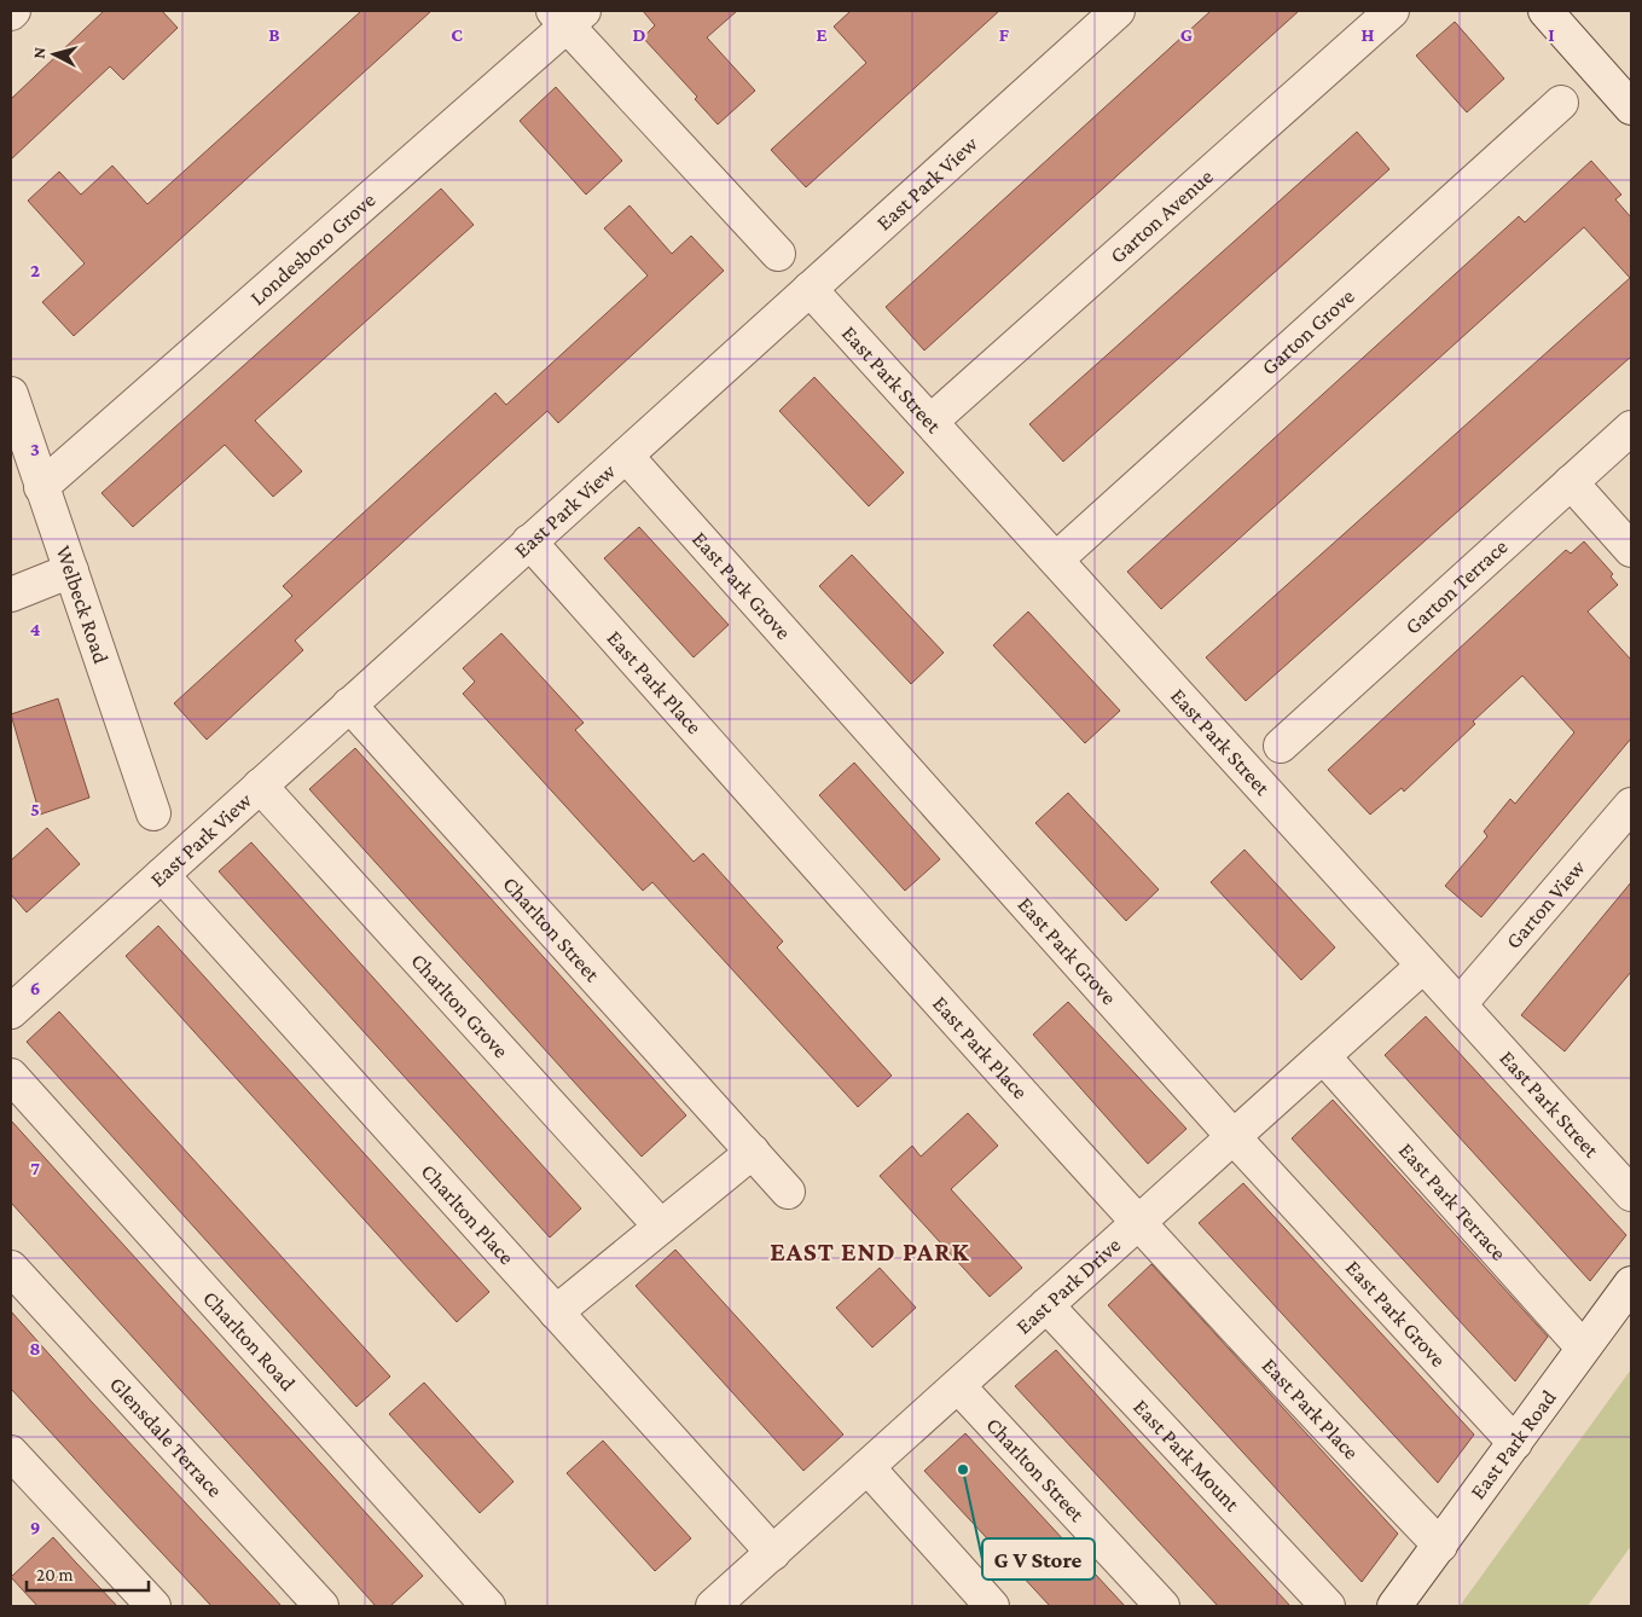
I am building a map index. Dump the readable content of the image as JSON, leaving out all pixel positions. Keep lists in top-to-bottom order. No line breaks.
{"streets":{"street":["East Park View","Garton Avenue","Londesboro Grove","Garton Grove","East Park Street","East Park Grove","Garton Terrace","Welbeck Road","East Park Place","Garton View","Charlton Street","Charlton Grove","East Park Terrace","Charlton Place","East Park Drive","Charlton Road","Glensdale Terrace","East Park Road","East Park Mount"]},"crossings":[["East Park View","East Park Street"],["East Park View","East Park Grove"],["East Park View","East Park Place"],["East Park View","Charlton Street"],["East Park View","Charlton Grove"],["East Park View","Charlton Place"],["Garton Avenue","East Park Street"],["Londesboro Grove","Welbeck Road"],["Garton Grove","East Park Street"],["East Park Street","Garton View"],["East Park Street","East Park Drive"],["East Park Grove","East Park Drive"],["East Park Grove","East Park Road"],["East Park Place","East Park Drive"],["East Park Place","East Park Road"],["Charlton Street","East Park Drive"],["East Park Terrace","East Park Drive"],["East Park Terrace","East Park Road"],["Charlton Place","East Park Drive"],["East Park Drive","East Park Mount"]],"districts":["EAST END PARK"],"places":["G V Store"],"scale_bar":"20 m","north":"left","grid":{"columns":["B","C","D","E","F","G","H","I"],"rows":["2","3","4","5","6","7","8","9"]}}
